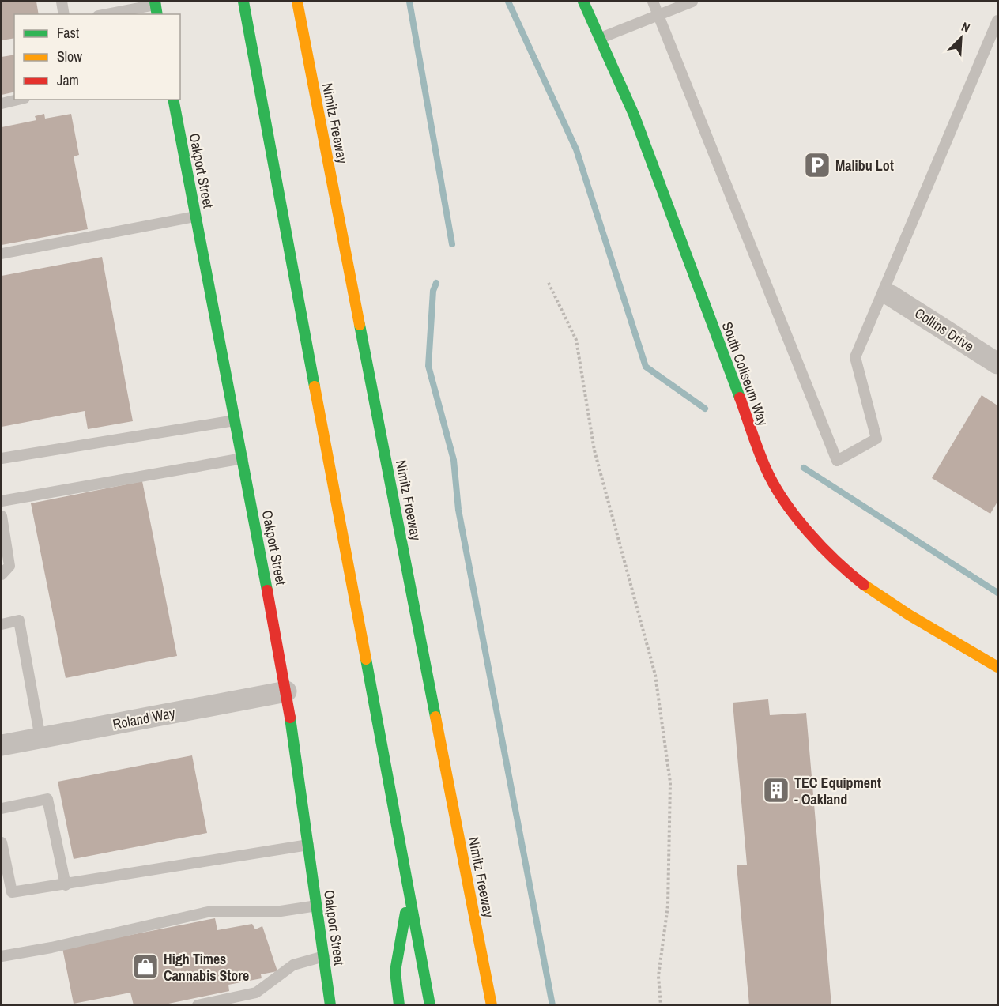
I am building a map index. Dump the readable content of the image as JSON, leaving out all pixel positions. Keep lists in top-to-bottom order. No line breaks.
{"streets":{"main road":["Nimitz Freeway","Oakport Street","South Coliseum Way"],"street":["Collins Drive","Roland Way"]},"crossings":[["Oakport Street","Roland Way"]],"places":{"parking":["Malibu Lot"],"building":["TEC Equipment - Oakland"],"shop":["High Times Cannabis Store"]},"legend":["Fast","Slow","Jam"],"north":"top right"}
